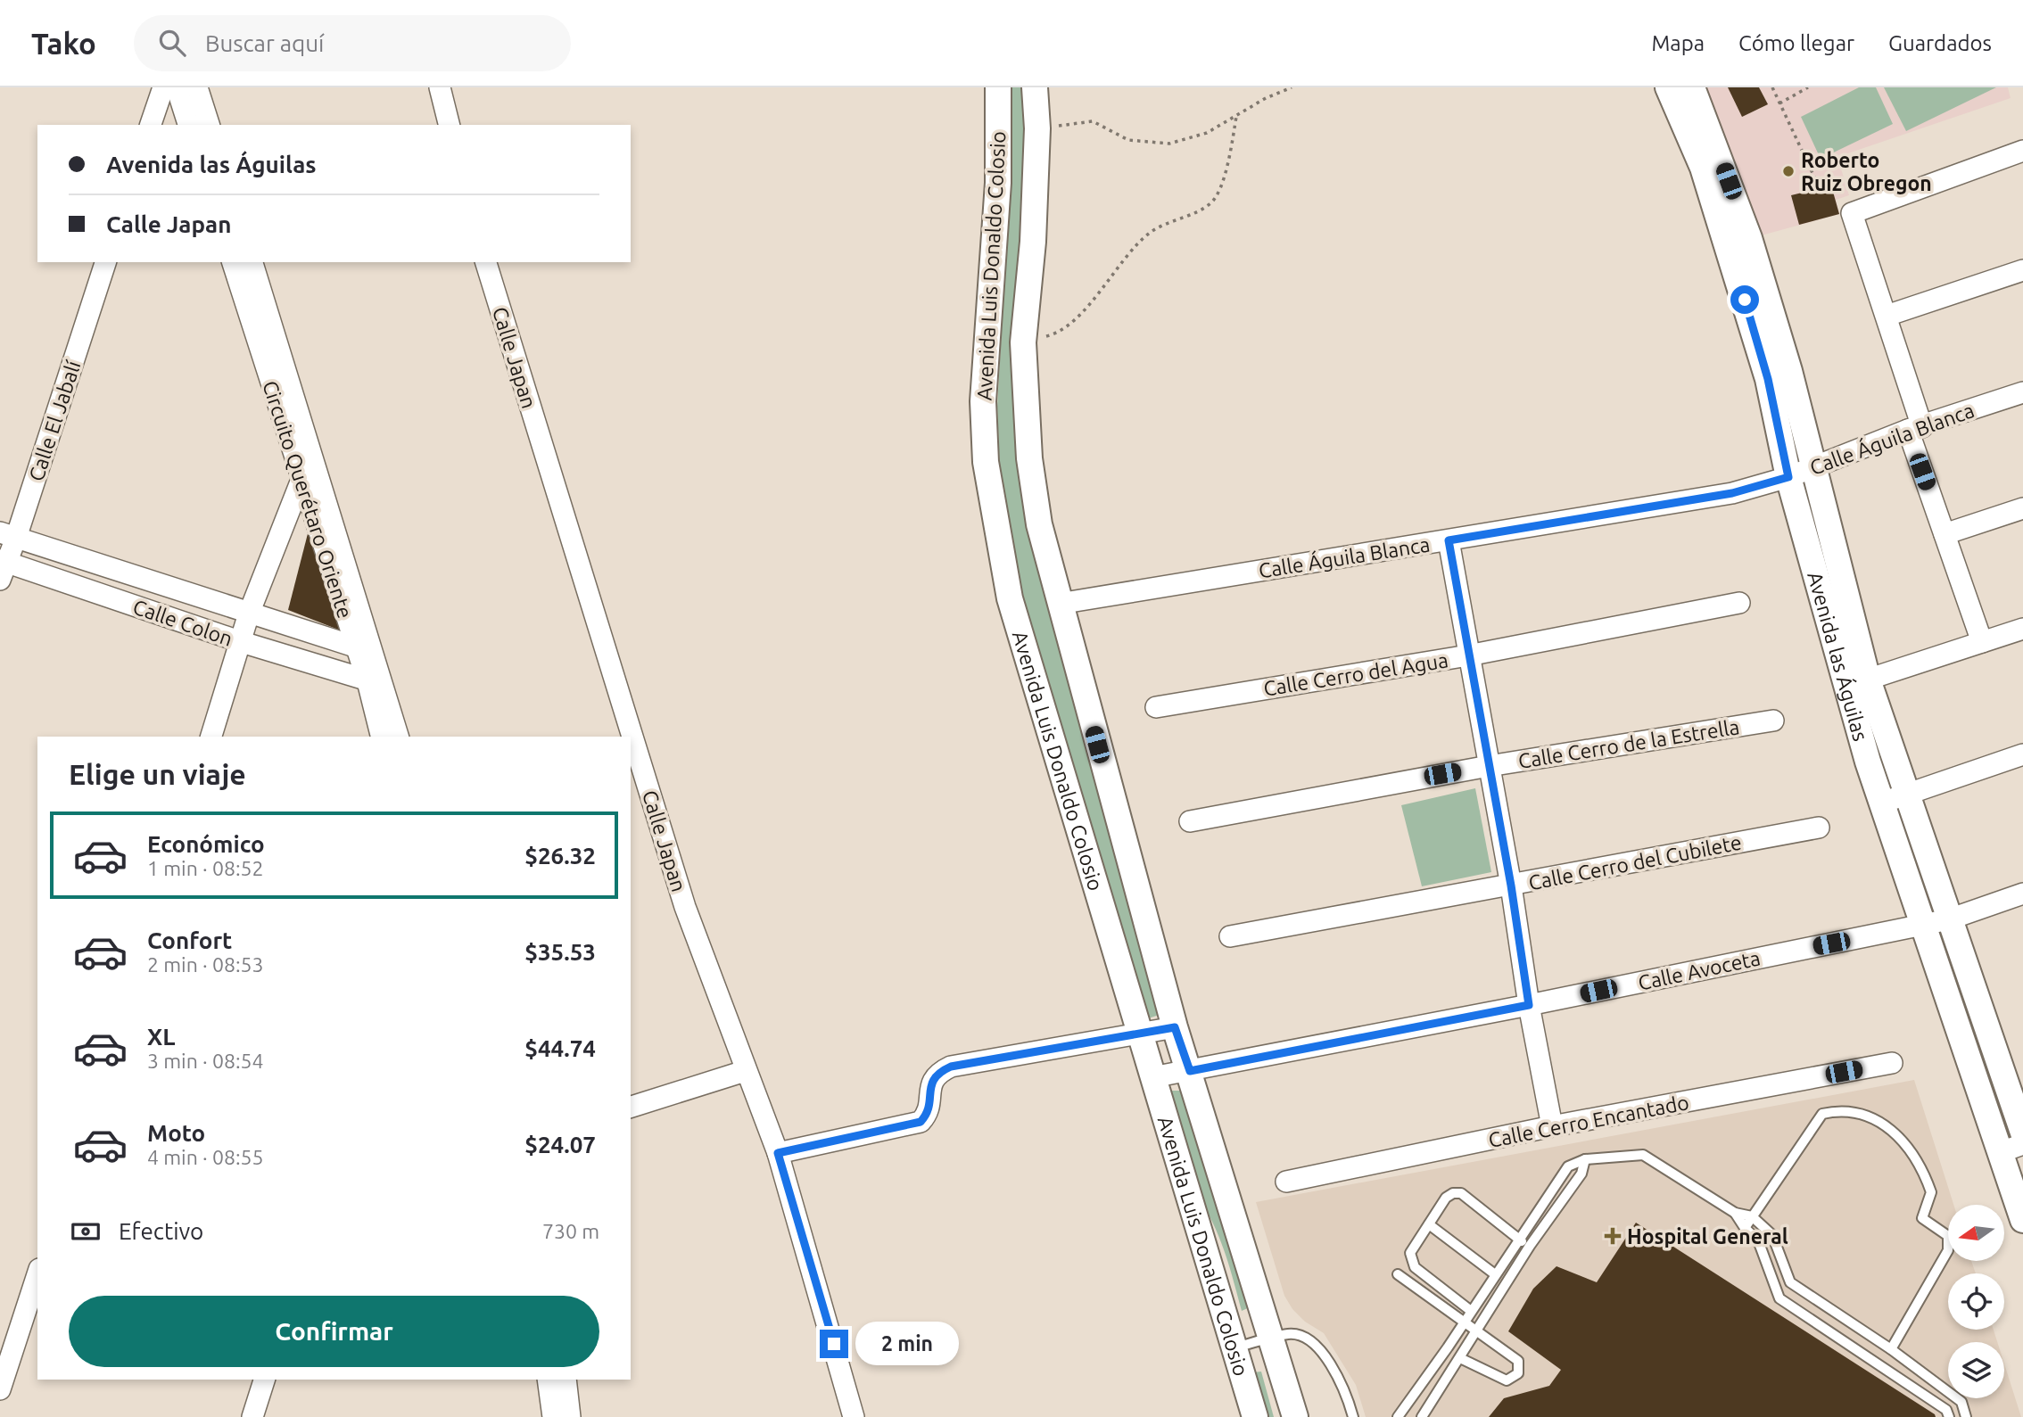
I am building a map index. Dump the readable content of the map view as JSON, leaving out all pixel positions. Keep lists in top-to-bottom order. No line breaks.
{"streets":{"street":["Avenida Luis Donaldo Colosio","Calle Japan","Calle El Jabalí","Calle Águila Blanca","Circuito Querétaro Oriente","Calle Colon","Avenida las Águilas","Calle Cerro del Agua","Calle Cerro de la Estrella","Calle Cerro del Cubilete","Calle Avoceta","Calle Cerro Encantado"]},"crossings":[["Avenida Luis Donaldo Colosio","Calle Águila Blanca"],["Avenida Luis Donaldo Colosio","Calle Avoceta"],["Calle El Jabalí","Calle Colon"],["Calle Águila Blanca","Avenida las Águilas"],["Circuito Querétaro Oriente","Calle Colon"],["Avenida las Águilas","Calle Avoceta"]],"places":{"other":["Roberto Ruiz Obregon"],"health":["Hospital General"]},"north":"left","page":{"header":"Tako","search":"Buscar aquí","nav":["Mapa","Cómo llegar","Guardados"],"banner":["Avenida las Águilas","Calle Japan"],"heading":"Elige un viaje","list":[{"name":"Económico","note":"1 min · 08:52","value":"$26.32"},{"name":"Confort","note":"2 min · 08:53","value":"$35.53"},{"name":"XL","note":"3 min · 08:54","value":"$44.74"},{"name":"Moto","note":"4 min · 08:55","value":"$24.07"}],"pay":["Efectivo","730 m"],"buttons":"Confirmar","bubble":"2 min"}}
